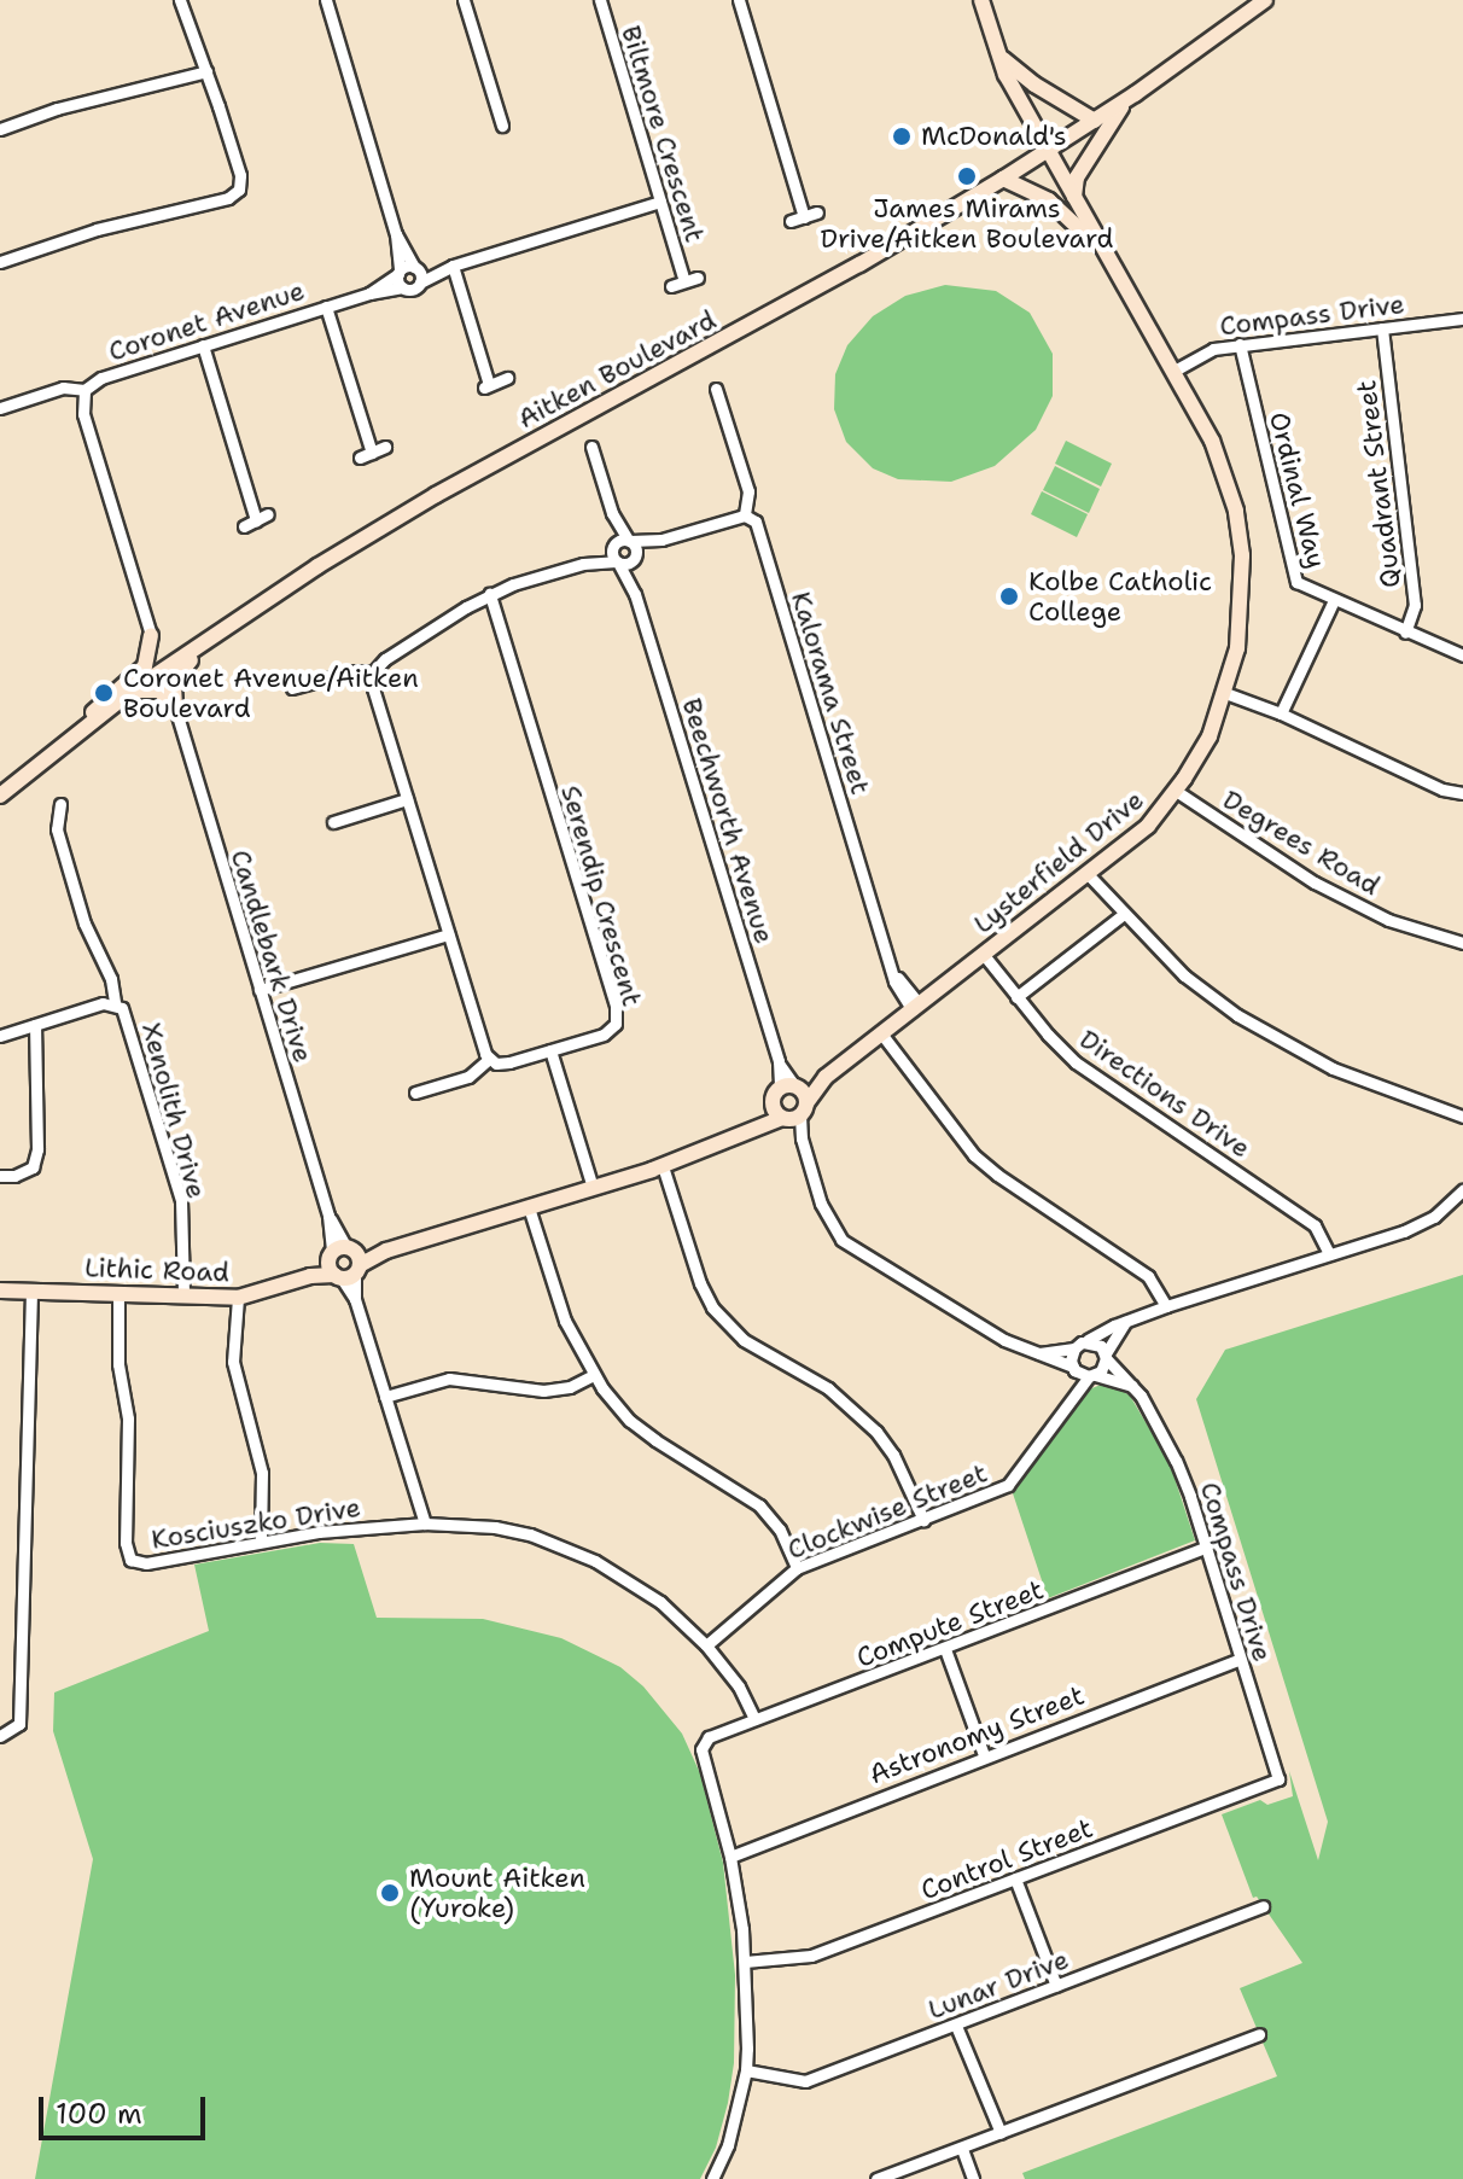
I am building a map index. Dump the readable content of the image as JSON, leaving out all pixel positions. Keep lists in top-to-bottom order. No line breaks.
{"streets":{"street":["Biltmore Crescent","Compass Drive","Coronet Avenue","Aitken Boulevard","Quadrant Street","Ordinal Way","Kalorama Street","Beechworth Avenue","Degrees Road","Lysterfield Drive","Serendip Crescent","Candlebark Drive","Directions Drive","Xenolith Drive","Lithic Road","Clockwise Street","Kosciuszko Drive","Compute Street","Astronomy Street","Control Street","Lunar Drive"]},"crossings":[["Compass Drive","Quadrant Street"],["Compass Drive","Ordinal Way"],["Compass Drive","Lysterfield Drive"],["Compass Drive","Clockwise Street"],["Compass Drive","Compute Street"],["Compass Drive","Astronomy Street"],["Compass Drive","Control Street"],["Aitken Boulevard","Lysterfield Drive"],["Quadrant Street","Ordinal Way"],["Kalorama Street","Lysterfield Drive"],["Beechworth Avenue","Lysterfield Drive"],["Degrees Road","Lysterfield Drive"],["Lysterfield Drive","Directions Drive"],["Candlebark Drive","Lithic Road"],["Candlebark Drive","Kosciuszko Drive"],["Xenolith Drive","Lithic Road"],["Lithic Road","Kosciuszko Drive"],["Clockwise Street","Kosciuszko Drive"],["Kosciuszko Drive","Compute Street"],["Compute Street","Astronomy Street"]],"places":["McDonald's","James Mirams Drive/Aitken Boulevard","Kolbe Catholic College","Coronet Avenue/Aitken Boulevard","Mount Aitken (Yuroke)"],"scale_bar":"100 m"}
